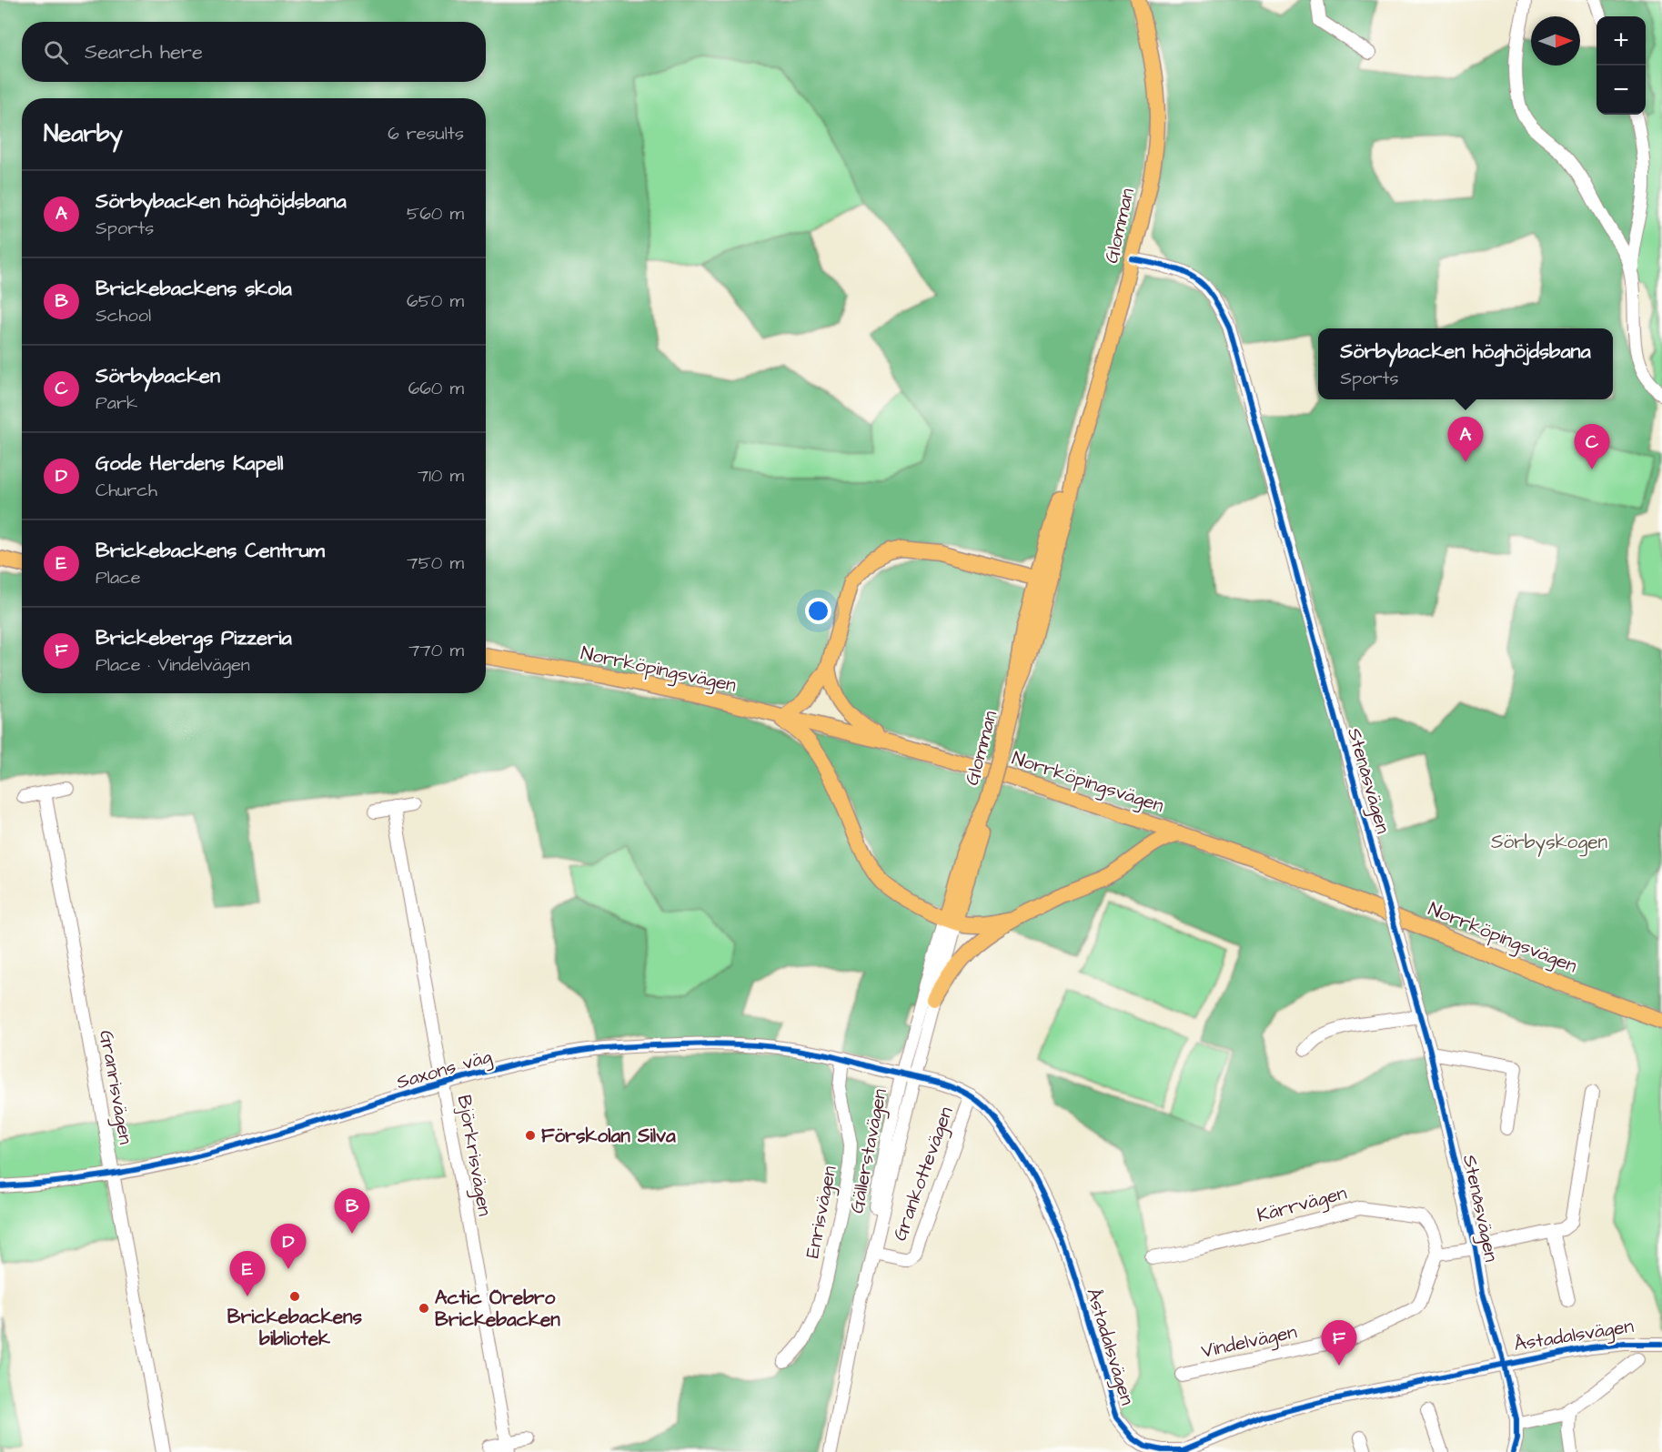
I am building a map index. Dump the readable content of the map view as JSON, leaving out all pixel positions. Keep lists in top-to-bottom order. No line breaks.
{"streets":{"main road":["Glomman","Norrköpingsvägen"],"street":["Stenåsvägen","Saxons väg","Granrisvägen","Gällerstavägen","Björkrisvägen","Grankottevägen","Kärrvägen","Enrisvägen","Åstadalsvägen","Vindelvägen"]},"crossings":[["Glomman","Stenåsvägen"],["Glomman","Gällerstavägen"],["Stenåsvägen","Åstadalsvägen"],["Saxons väg","Granrisvägen"],["Saxons väg","Gällerstavägen"],["Saxons väg","Björkrisvägen"],["Saxons väg","Enrisvägen"],["Saxons väg","Åstadalsvägen"],["Gällerstavägen","Grankottevägen"],["Gällerstavägen","Åstadalsvägen"],["Grankottevägen","Åstadalsvägen"],["Kärrvägen","Vindelvägen"]],"parks":["Sörbyskogen"],"places":["Förskolan Silva","Brickebackens bibliotek","Actic Örebro Brickebacken"],"north":"right","page":{"map_buttons":["+","−"],"search":"Search here","heading":["Nearby","6 results"],"list":[{"mark":"A","name":"Sörbybacken höghöjdsbana","note":"Sports","value":"560 m"},{"mark":"B","name":"Brickebackens skola","note":"School","value":"650 m"},{"mark":"C","name":"Sörbybacken","note":"Park","value":"660 m"},{"mark":"D","name":"Gode Herdens Kapell","note":"Church","value":"710 m"},{"mark":"E","name":"Brickebackens Centrum","note":"Place","value":"750 m"},{"mark":"F","name":"Brickebergs Pizzeria","note":"Place · Vindelvägen","value":"770 m"}],"popup":["Sörbybacken höghöjdsbana","Sports"],"pins":["A","C","B","D","E","F"]}}
